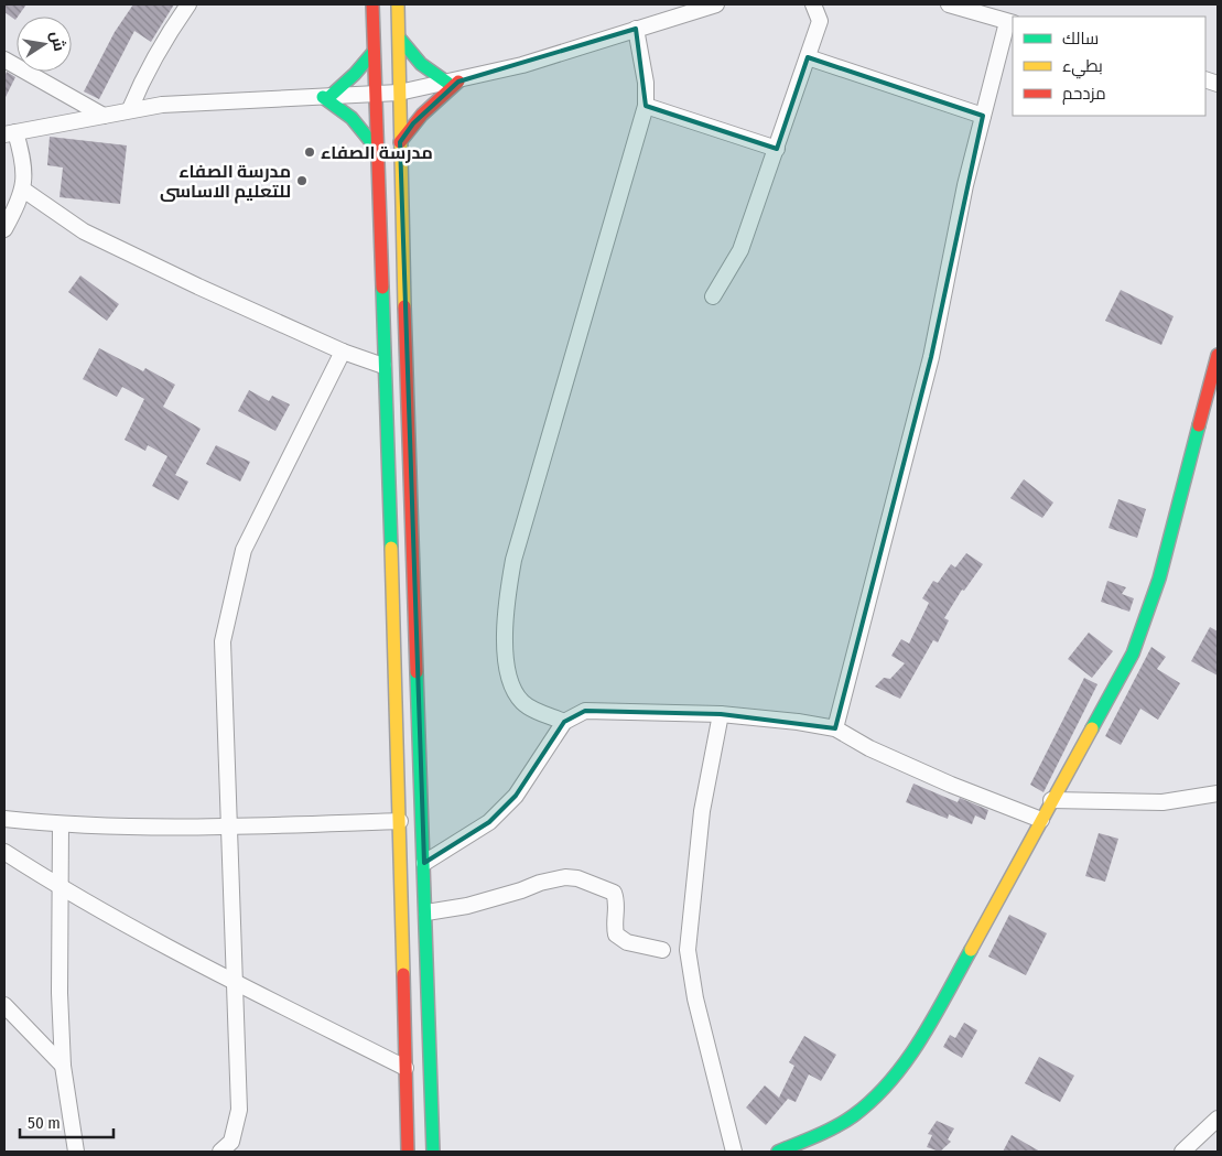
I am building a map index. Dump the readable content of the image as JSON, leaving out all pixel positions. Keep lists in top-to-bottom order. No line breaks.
{"places":["مدرسة الصفاء","مدرسة الصفاء للتعليم الاساسى"],"legend":["سالك","بطيء","مزدحم"],"scale_bar":"50 m","north":"right"}
